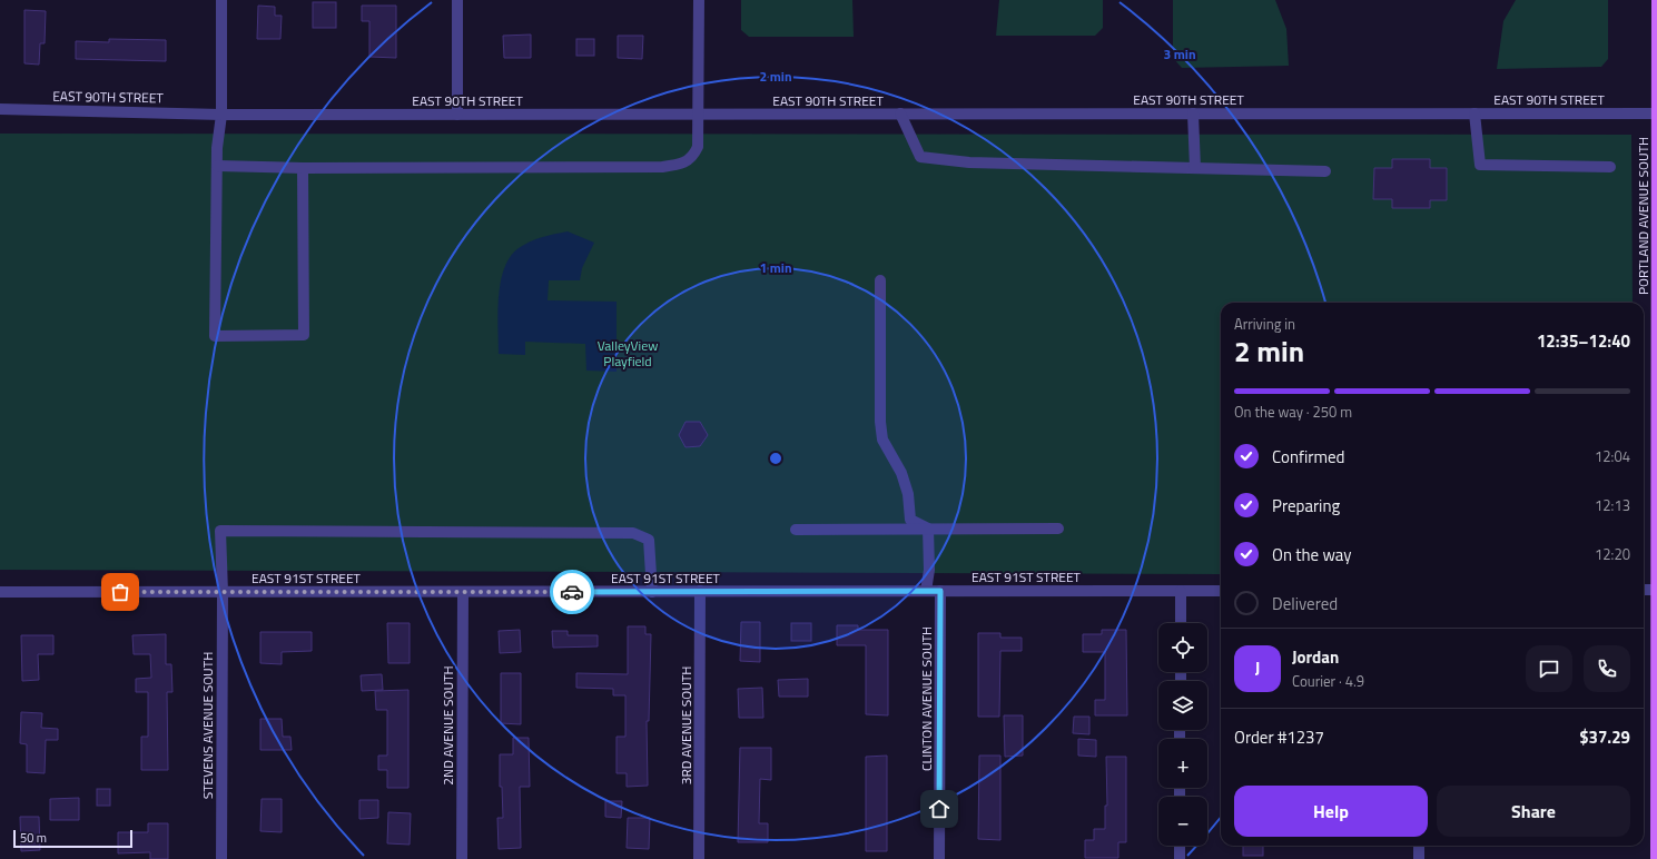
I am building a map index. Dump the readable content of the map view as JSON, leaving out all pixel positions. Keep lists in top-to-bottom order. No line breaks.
{"streets":{"main road":["PORTLAND AVENUE SOUTH"],"street":["EAST 90TH STREET","EAST 91ST STREET","CLINTON AVENUE SOUTH","STEVENS AVENUE SOUTH","2ND AVENUE SOUTH","3RD AVENUE SOUTH"]},"crossings":[["EAST 90TH STREET","PORTLAND AVENUE SOUTH"],["EAST 91ST STREET","CLINTON AVENUE SOUTH"],["EAST 91ST STREET","STEVENS AVENUE SOUTH"],["EAST 91ST STREET","2ND AVENUE SOUTH"],["EAST 91ST STREET","3RD AVENUE SOUTH"]],"parks":["ValleyView Playfield"],"scale_bar":"50 m","page":{"heading":["2 min","Arriving in","12:35–12:40"],"panel":["Jordan","Courier · 4.9","Order #1237","$37.29"],"bar":"On the way · 250 m","list":[["Confirmed","12:04"],["Preparing","12:13"],["On the way","12:20"],"Delivered"],"map_buttons":["+","−"],"round":"J","buttons":["Help","Share"],"scale":"50 m"},"rings":["3 min","2 min","1 min"]}
